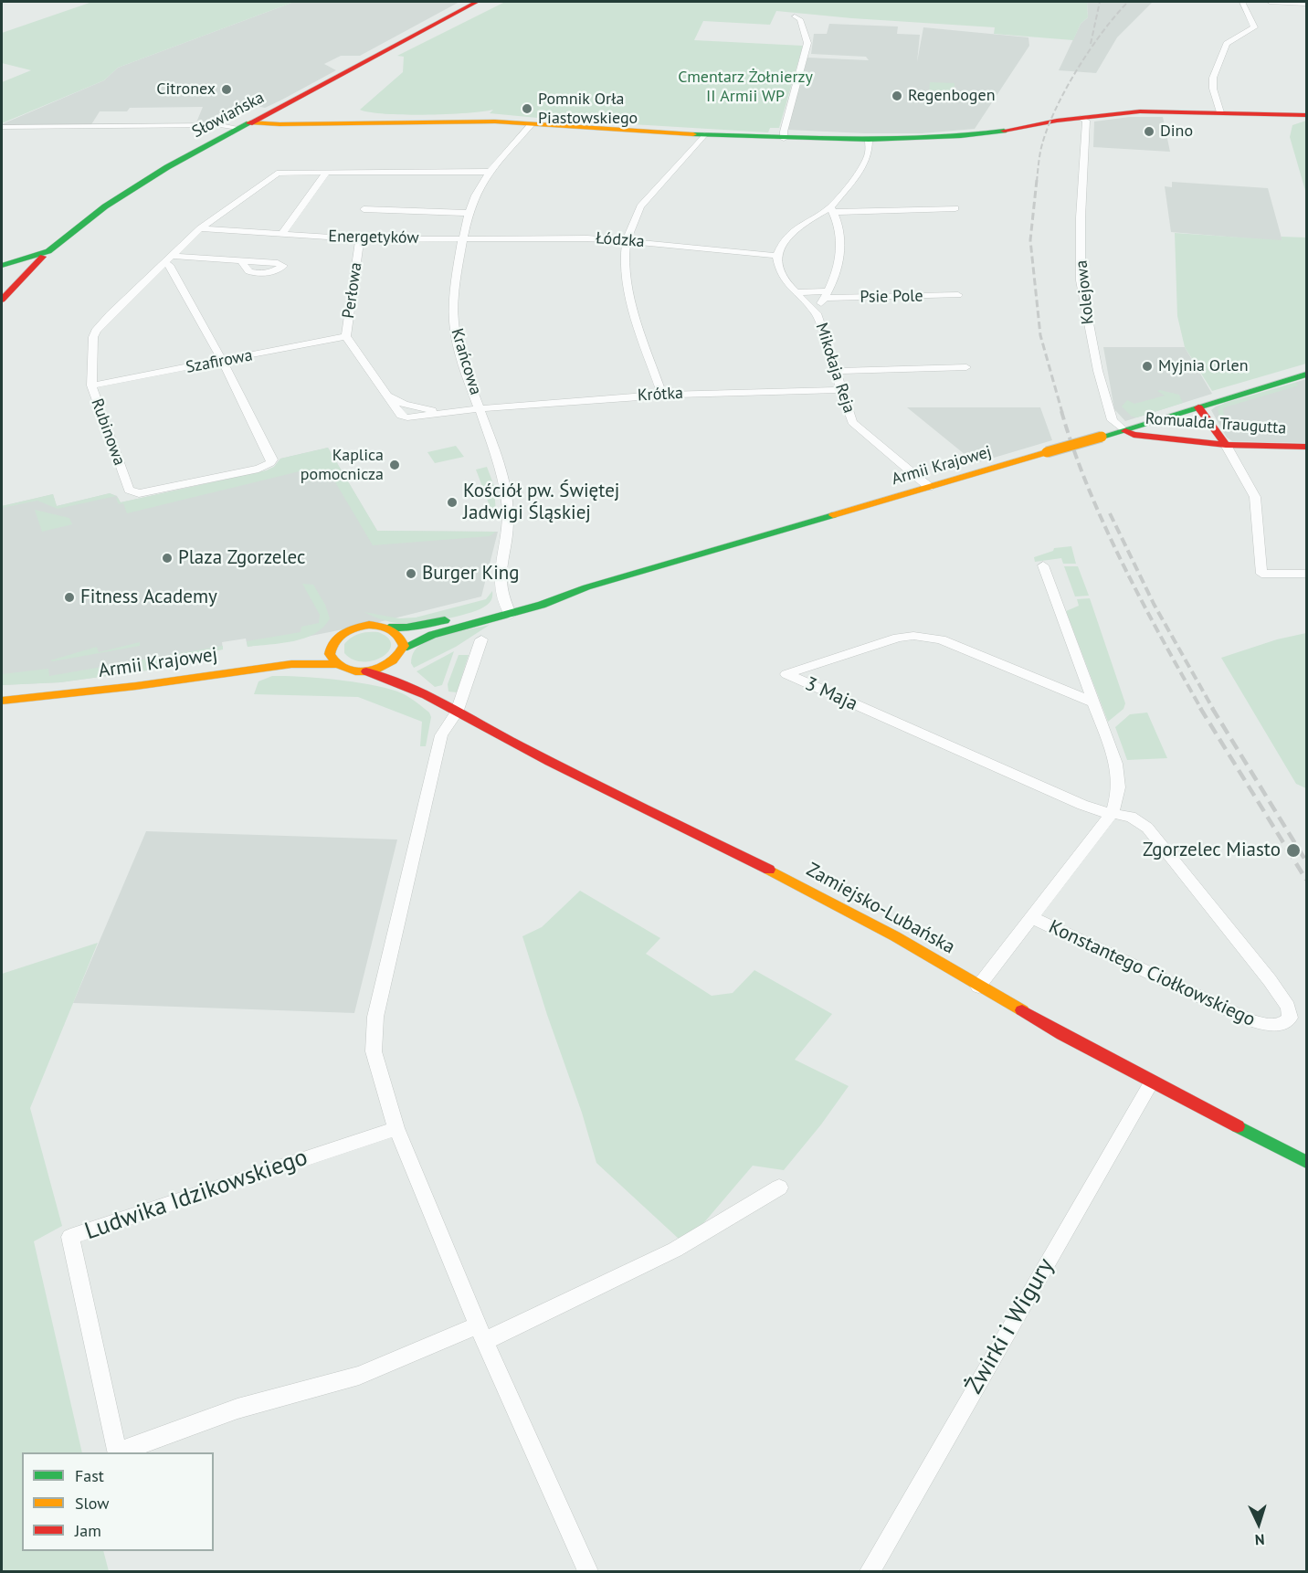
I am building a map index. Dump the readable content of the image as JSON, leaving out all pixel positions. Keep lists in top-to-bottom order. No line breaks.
{"streets":{"street":["Słowiańska","Energetyków","Łódzka","Perłowa","Kolejowa","Psie Pole","Szafirowa","Krańcowa","Mikołaja Reja","Krótka","Romualda Traugutta","Rubinowa","Armii Krajowej","3 Maja","Zamiejsko-Lubańska","Konstantego Ciołkowskiego","Ludwika Idzikowskiego","Żwirki i Wigury"]},"crossings":[["Energetyków","Łódzka"],["Energetyków","Perłowa"],["Energetyków","Krańcowa"],["Energetyków","Rubinowa"],["Łódzka","Krańcowa"],["Łódzka","Mikołaja Reja"],["Perłowa","Szafirowa"],["Perłowa","Krańcowa"],["Perłowa","Krótka"],["Kolejowa","Romualda Traugutta"],["Kolejowa","Armii Krajowej"],["Psie Pole","Mikołaja Reja"],["Szafirowa","Rubinowa"],["Krańcowa","Krótka"],["Krańcowa","Armii Krajowej"],["Mikołaja Reja","Krótka"],["Mikołaja Reja","Armii Krajowej"],["Romualda Traugutta","Armii Krajowej"],["Armii Krajowej","Zamiejsko-Lubańska"],["3 Maja","Konstantego Ciołkowskiego"],["Zamiejsko-Lubańska","Konstantego Ciołkowskiego"],["Zamiejsko-Lubańska","Żwirki i Wigury"]],"parks":["Cmentarz Żołnierzy II Armii WP"],"places":["Citronex","Regenbogen","Pomnik Orła Piastowskiego","Dino","Myjnia Orlen","Kaplica pomocnicza","Kościół pw. Świętej Jadwigi Śląskiej","Plaza Zgorzelec","Burger King","Fitness Academy","Zgorzelec Miasto"],"legend":["Fast","Slow","Jam"],"north":"bottom"}
